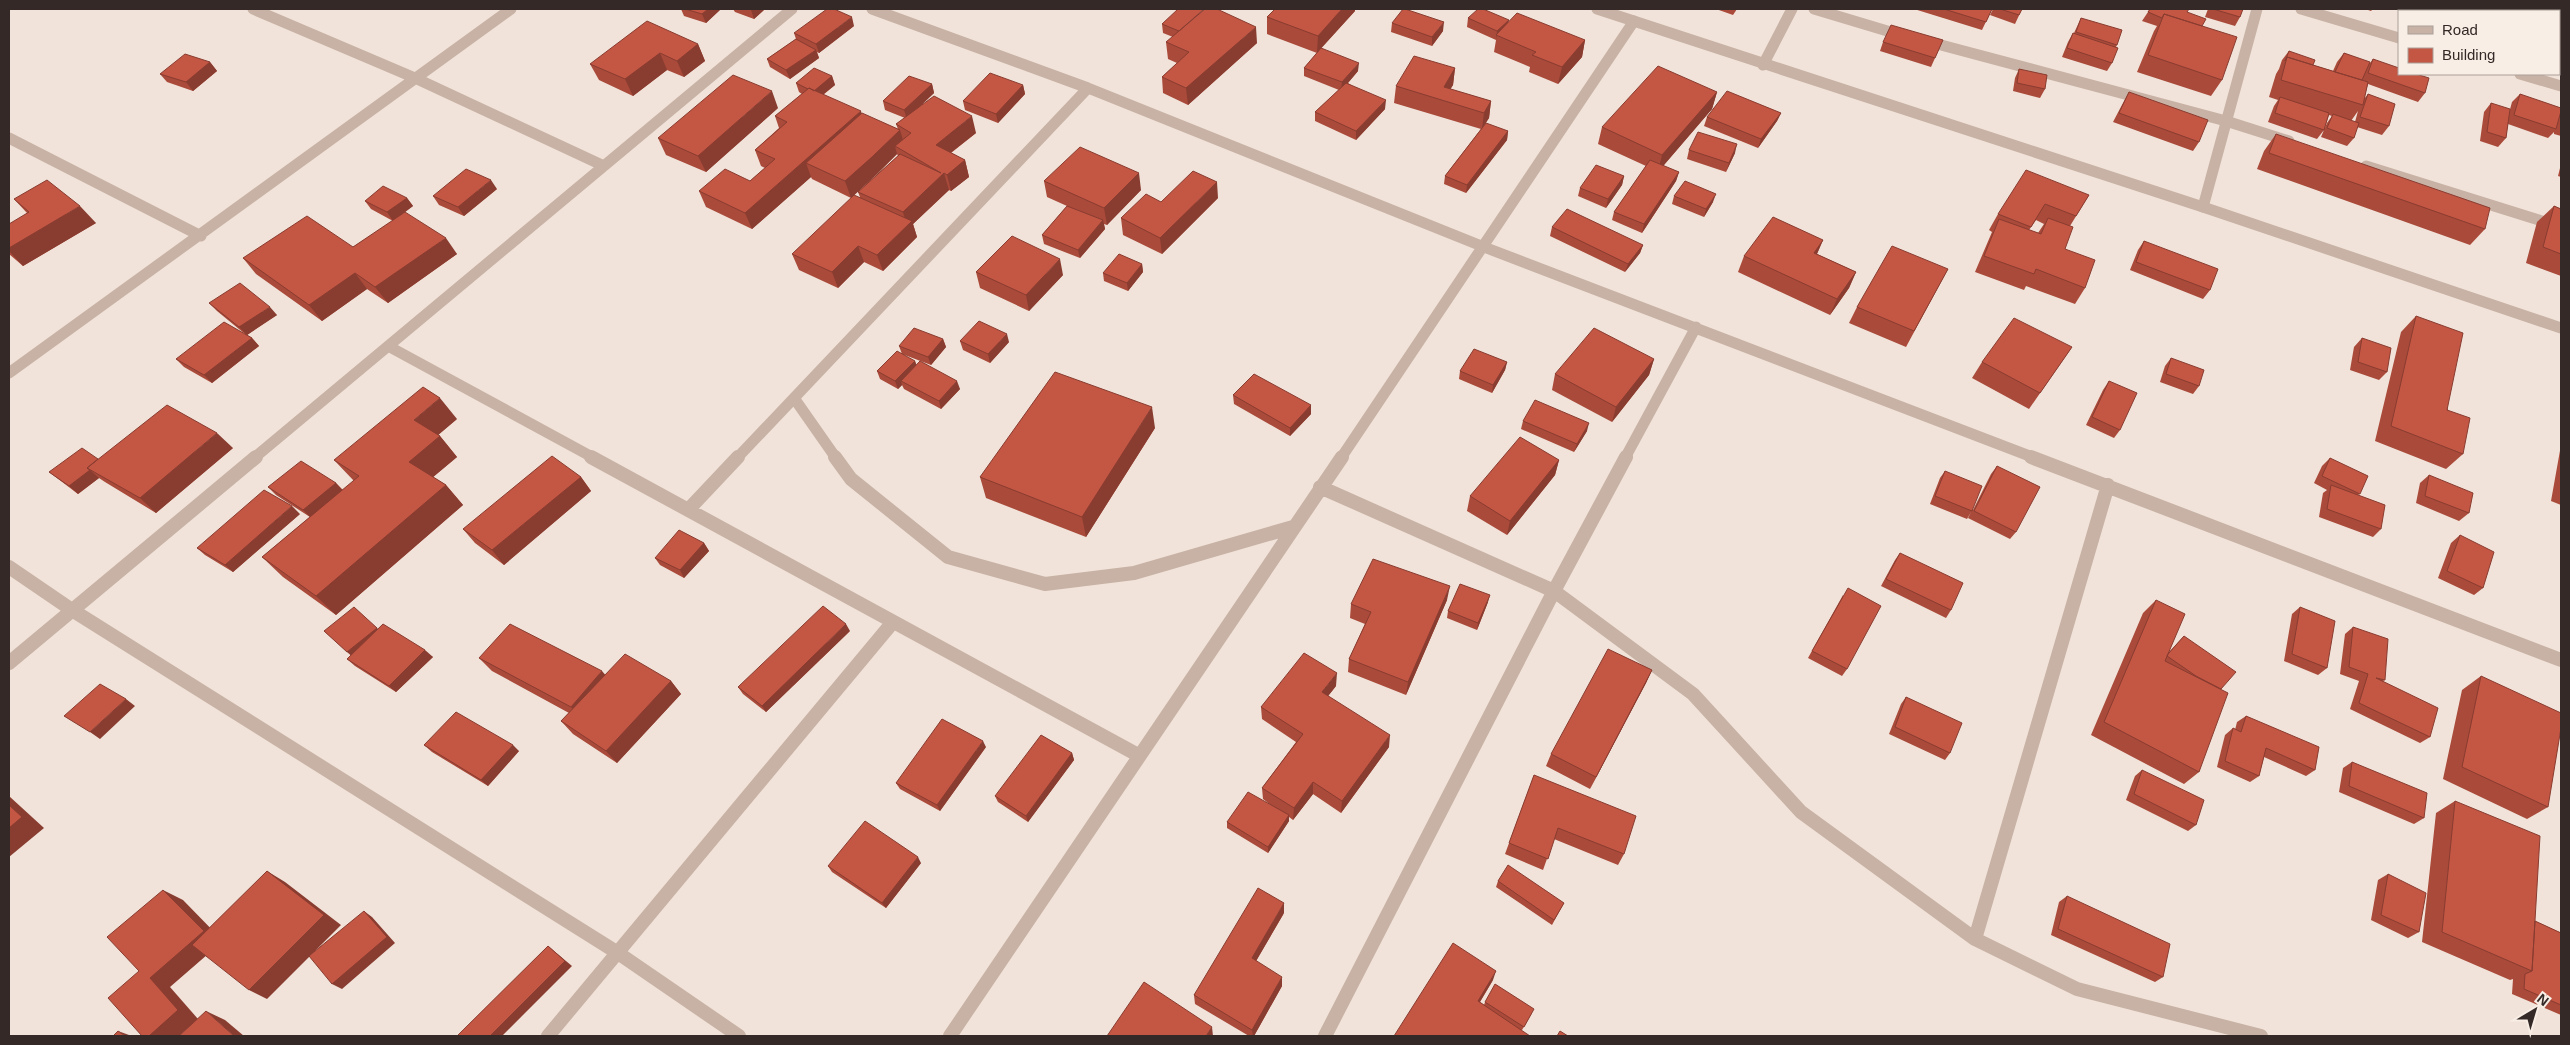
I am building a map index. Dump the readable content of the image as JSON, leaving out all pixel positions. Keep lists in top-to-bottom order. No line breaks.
{"legend":["Road","Building"],"north":"top right"}
